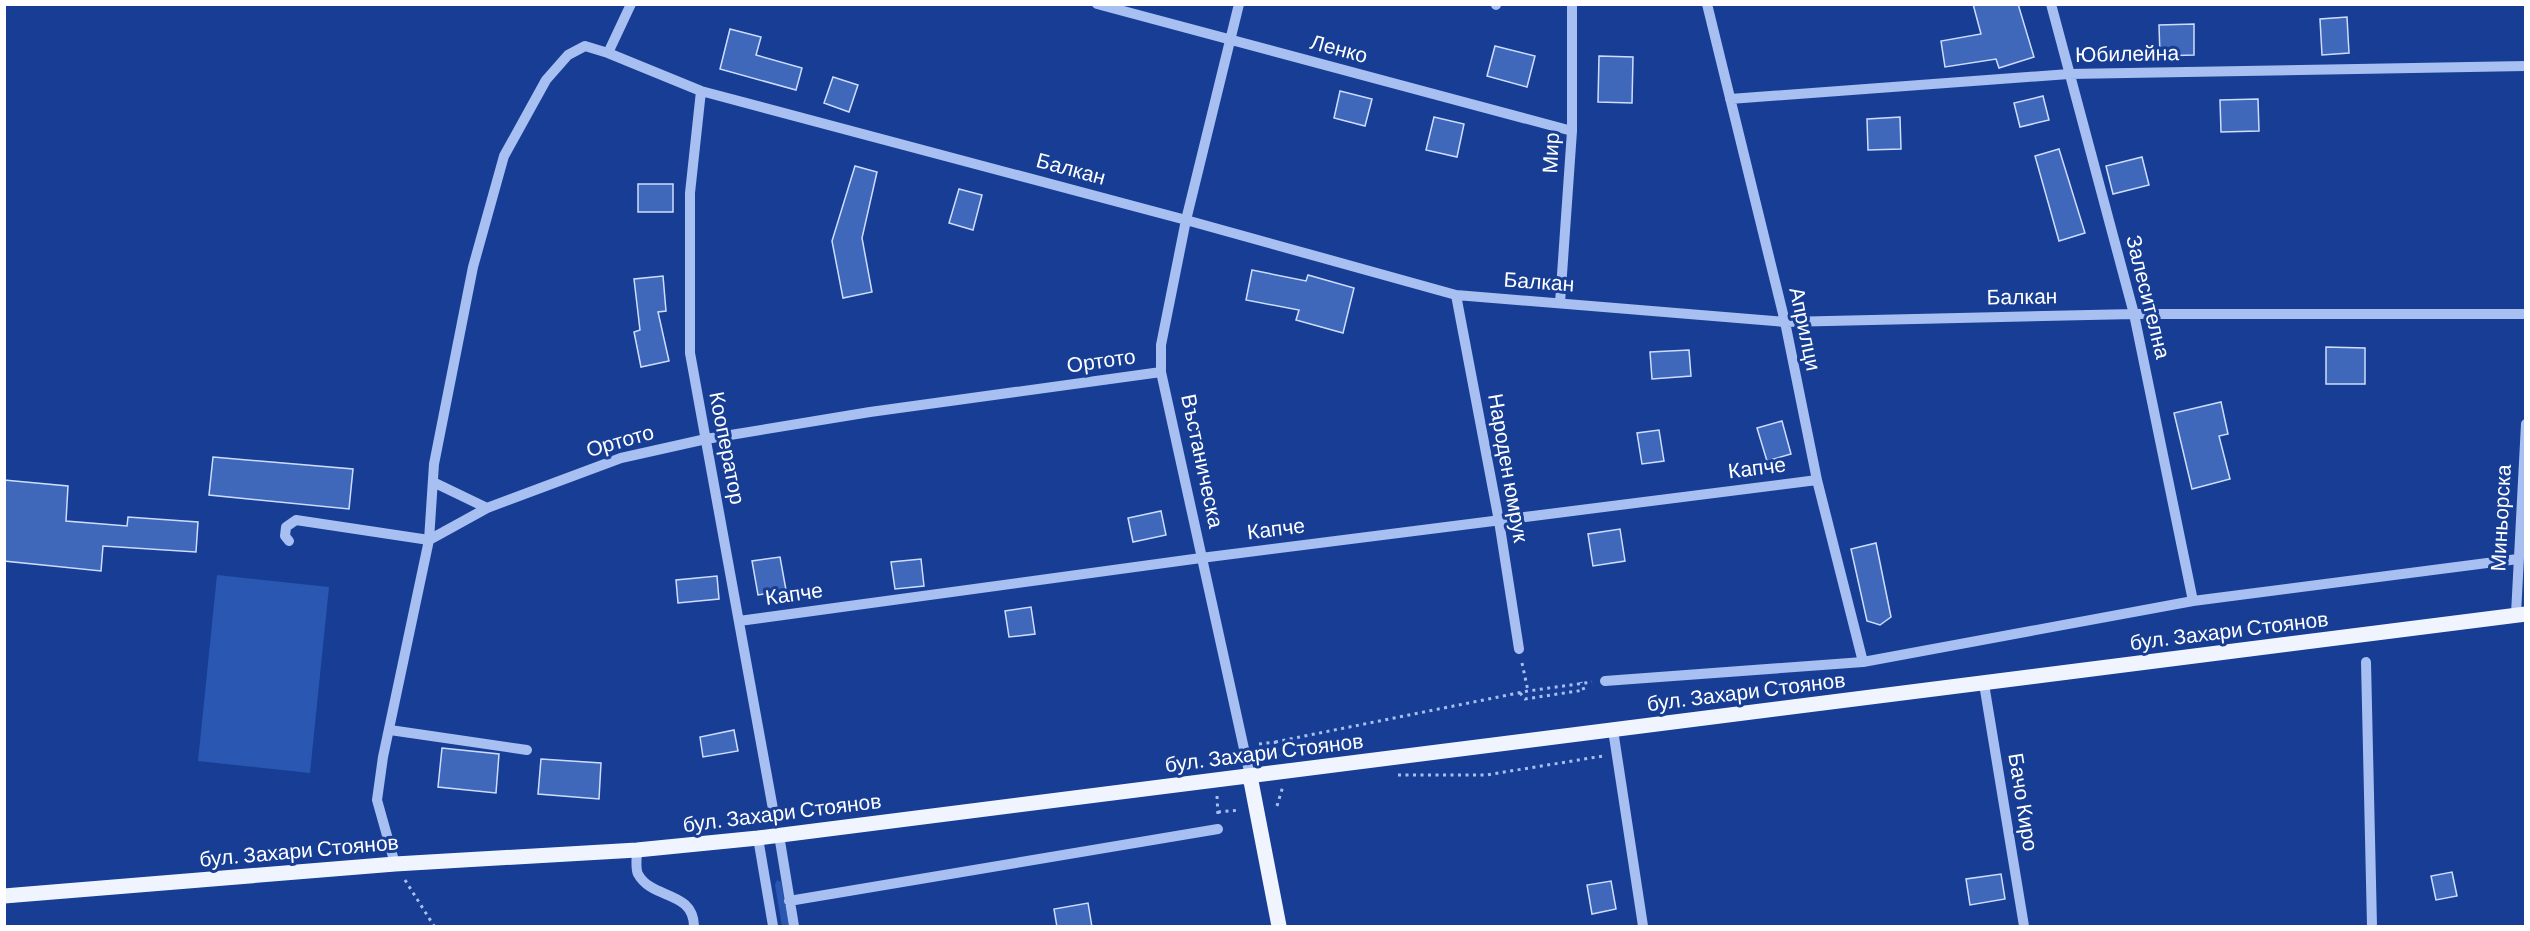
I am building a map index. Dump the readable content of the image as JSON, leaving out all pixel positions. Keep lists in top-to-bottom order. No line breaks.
{"streets":{"main road":["Въстаническа","бул. Захари Стоянов"],"street":["Ленко","Юбилейна","Мир","Балкан","Залесителна","Априлци","Ортото","Кооператор","Народен юмрук","Капче","Миньорска","Бачо Киро"]},"crossings":[["Ленко","Мир"],["Ленко","Въстаническа"],["Юбилейна","Залесителна"],["Юбилейна","Априлци"],["Мир","Балкан"],["Балкан","Залесителна"],["Балкан","Априлци"],["Балкан","Кооператор"],["Балкан","Въстаническа"],["Балкан","Народен юмрук"],["Априлци","Капче"],["Ортото","Кооператор"],["Ортото","Въстаническа"],["Кооператор","Капче"],["Въстаническа","Капче"],["Въстаническа","бул. Захари Стоянов"],["Народен юмрук","Капче"],["Миньорска","бул. Захари Стоянов"],["бул. Захари Стоянов","Бачо Киро"]]}
